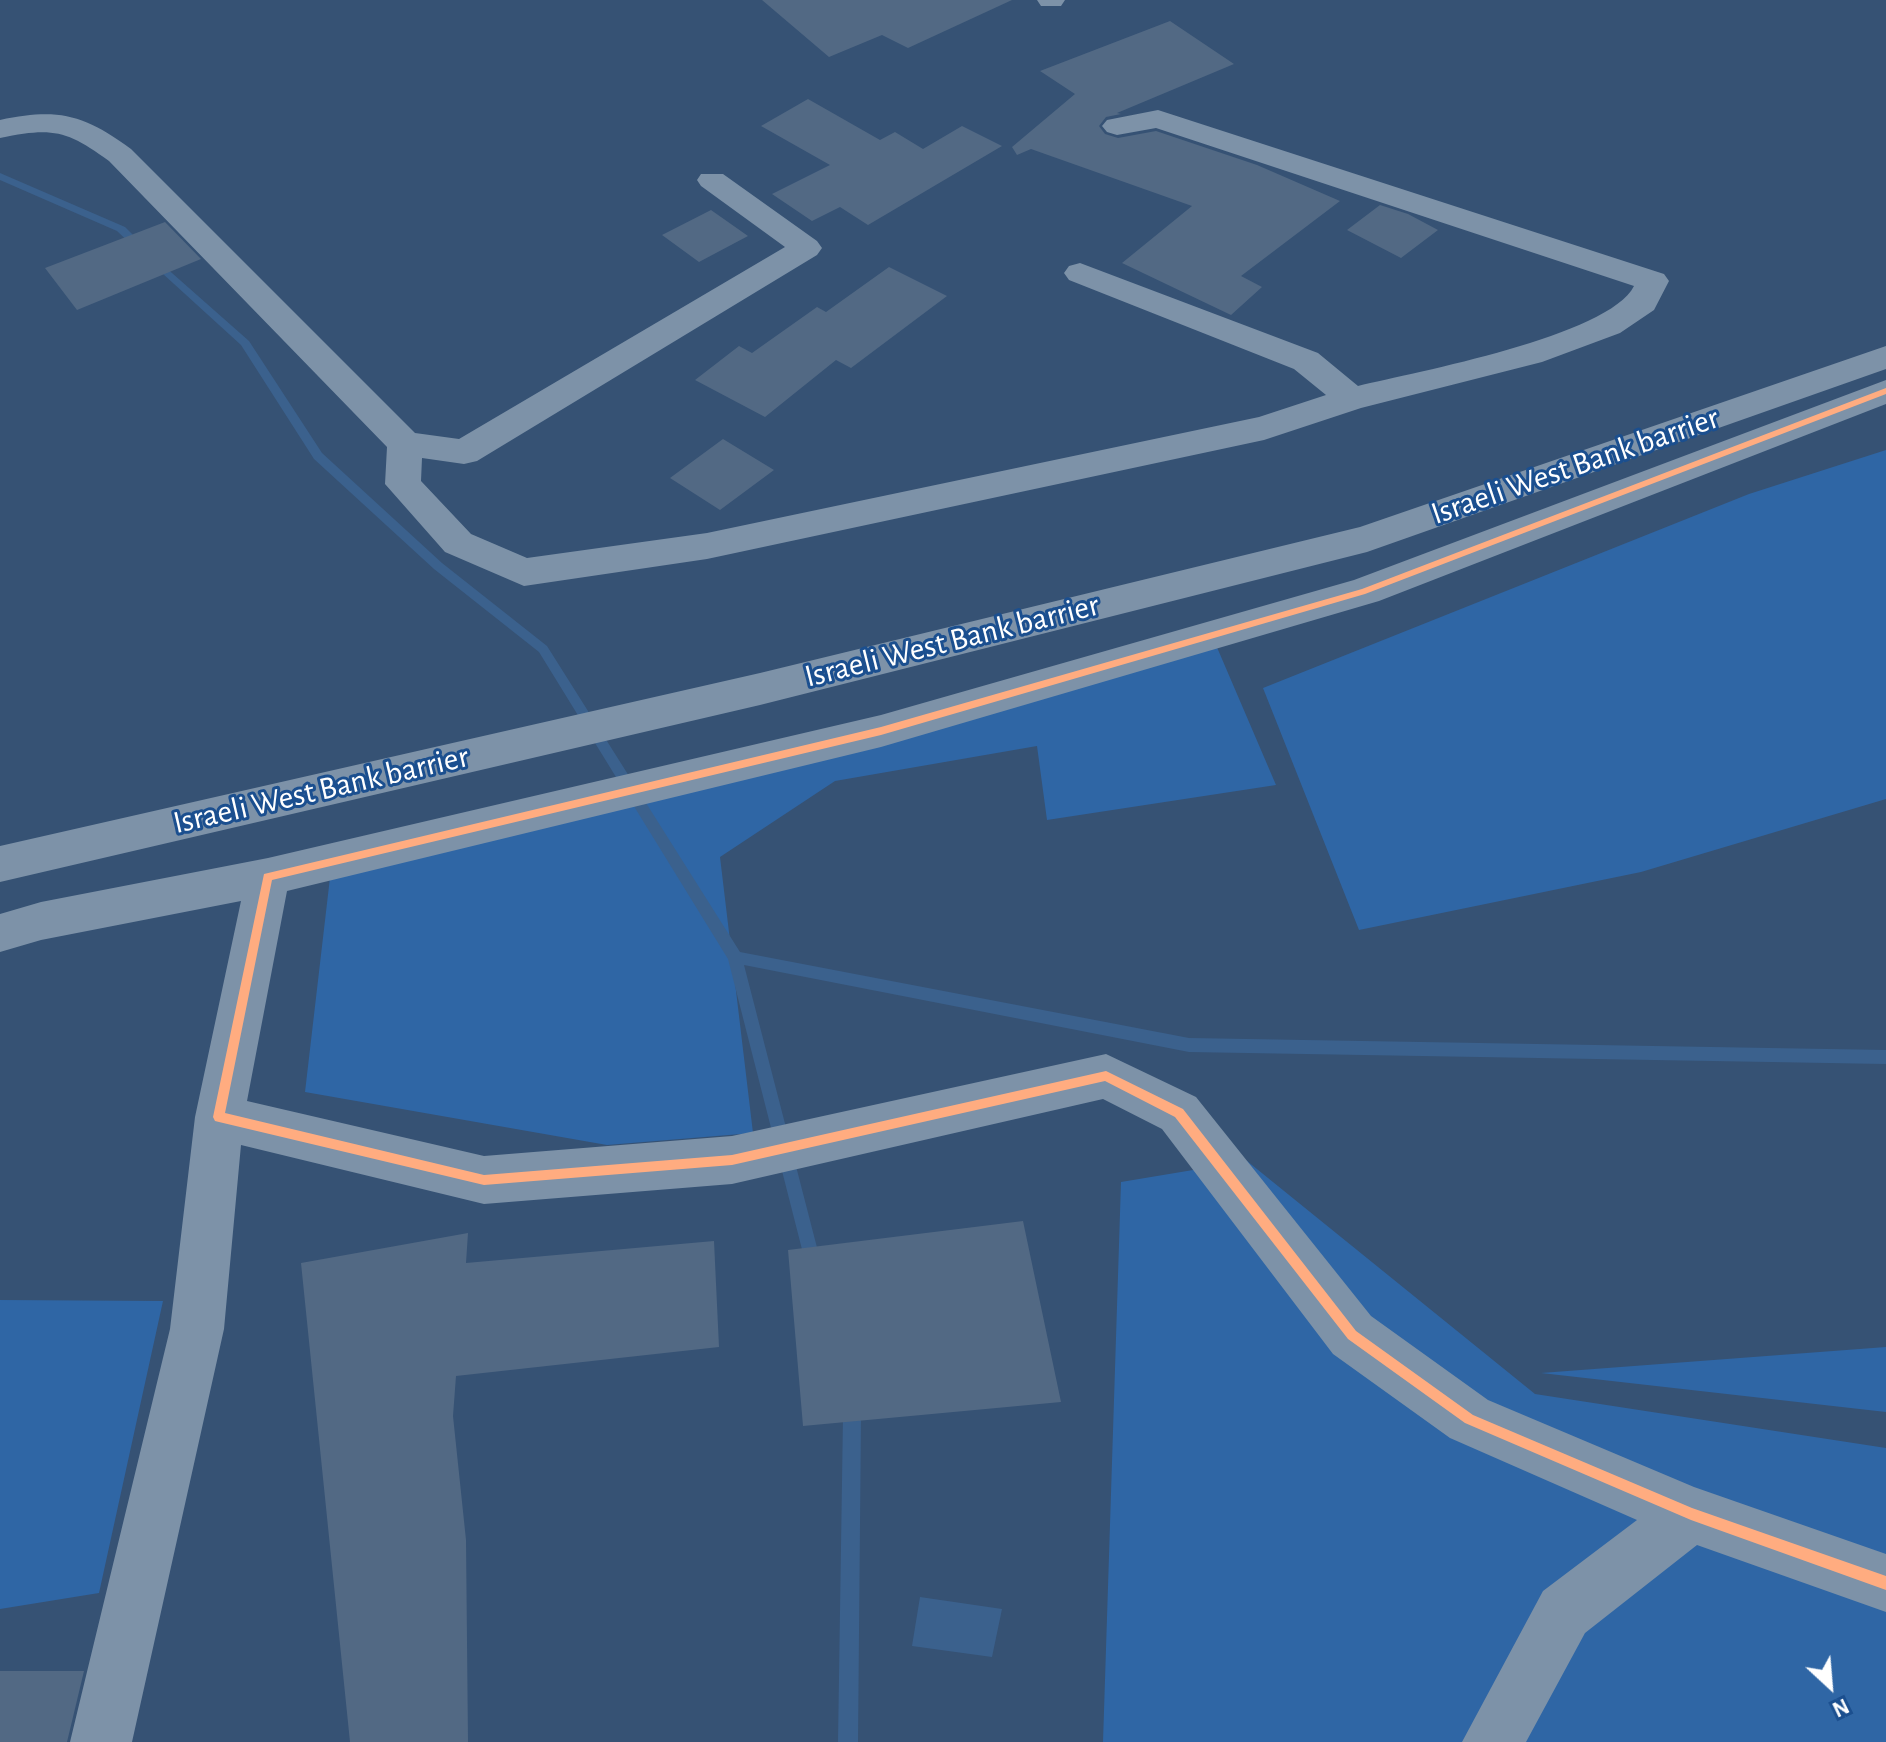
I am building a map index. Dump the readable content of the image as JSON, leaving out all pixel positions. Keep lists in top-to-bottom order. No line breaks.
{"streets":{"street":["Israeli West Bank barrier"]},"north":"bottom right"}
